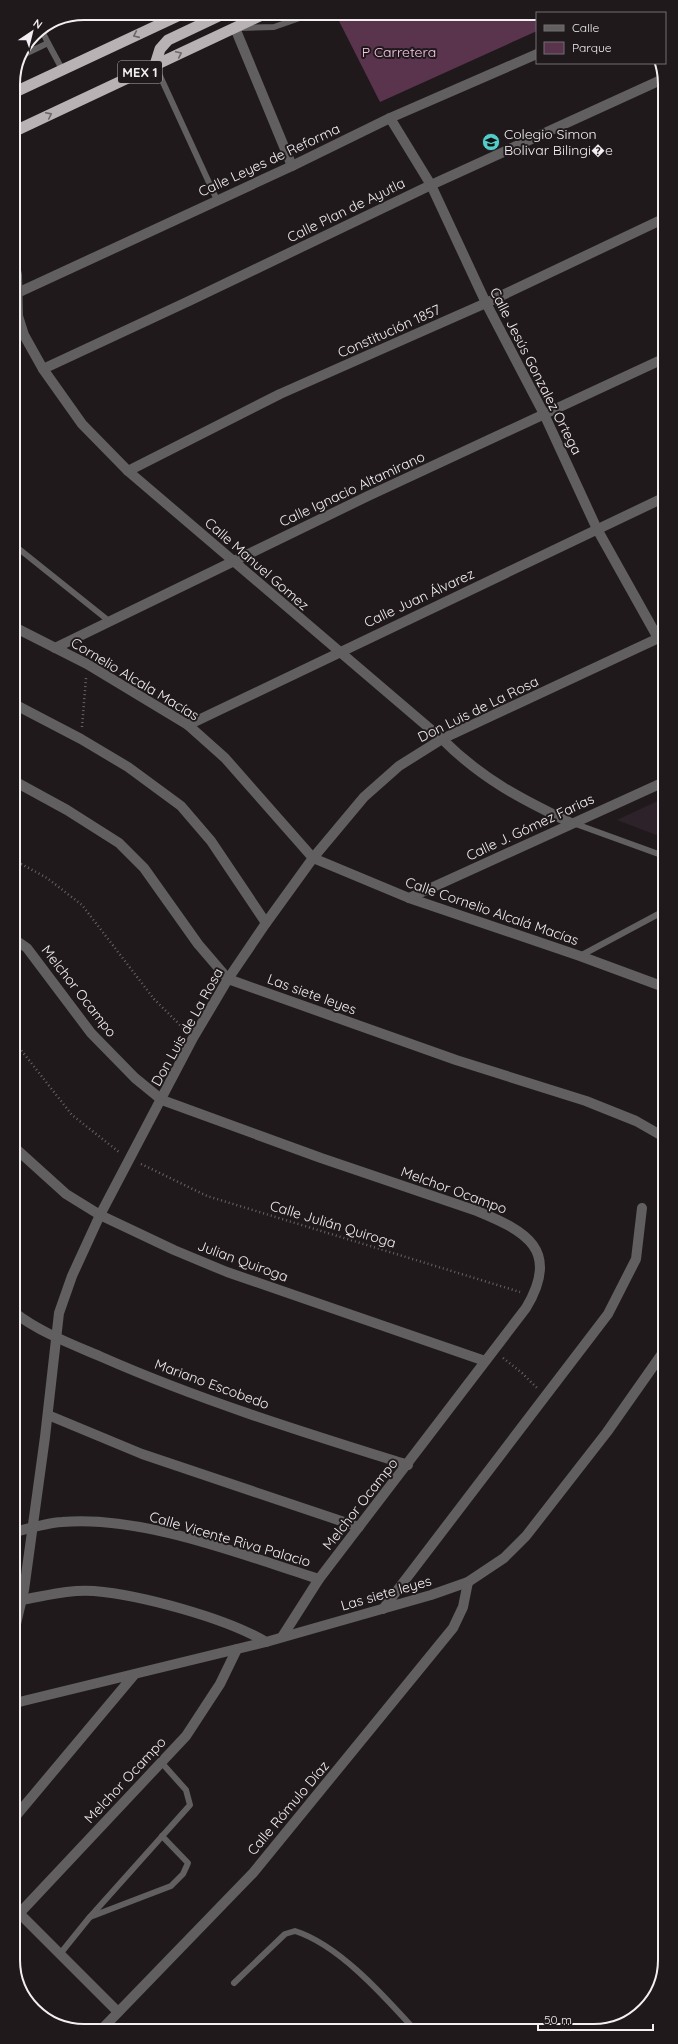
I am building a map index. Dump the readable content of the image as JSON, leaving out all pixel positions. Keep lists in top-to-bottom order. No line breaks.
{"streets":{"highway":["MEX 1"],"street":["Calle Leyes de Reforma","Calle Plan de Ayutla","Constitución 1857","Calle Jesús Gonzalez Ortega","Calle Ignacio Altamirano","Calle Manuel Gomez","Calle Juan Álvarez","Cornelio Alcala Macías","Don Luis de La Rosa","Calle J. Gómez Farias","Calle Cornelio Alcalá Macías","Melchor Ocampo","Las siete leyes","Julian Quiroga","Mariano Escobedo","Calle Vicente Riva Palacio","Calle Rómulo Díaz"],"path":["Calle Julián Quiroga"]},"crossings":[["Calle Leyes de Reforma","Calle Jesús Gonzalez Ortega"],["Calle Plan de Ayutla","Calle Jesús Gonzalez Ortega"],["Calle Plan de Ayutla","Calle Manuel Gomez"],["Constitución 1857","Calle Jesús Gonzalez Ortega"],["Constitución 1857","Calle Manuel Gomez"],["Calle Jesús Gonzalez Ortega","Calle Ignacio Altamirano"],["Calle Jesús Gonzalez Ortega","Calle Juan Álvarez"],["Calle Ignacio Altamirano","Calle Manuel Gomez"],["Calle Ignacio Altamirano","Cornelio Alcala Macías"],["Calle Manuel Gomez","Calle Juan Álvarez"],["Calle Manuel Gomez","Don Luis de La Rosa"],["Calle Manuel Gomez","Calle J. Gómez Farias"],["Calle Juan Álvarez","Cornelio Alcala Macías"],["Cornelio Alcala Macías","Don Luis de La Rosa"],["Cornelio Alcala Macías","Calle Cornelio Alcalá Macías"],["Don Luis de La Rosa","Calle Cornelio Alcalá Macías"],["Don Luis de La Rosa","Melchor Ocampo"],["Don Luis de La Rosa","Las siete leyes"],["Don Luis de La Rosa","Calle Julián Quiroga"],["Don Luis de La Rosa","Julian Quiroga"],["Don Luis de La Rosa","Mariano Escobedo"],["Don Luis de La Rosa","Calle Vicente Riva Palacio"],["Calle J. Gómez Farias","Calle Cornelio Alcalá Macías"],["Melchor Ocampo","Las siete leyes"],["Melchor Ocampo","Calle Julián Quiroga"],["Melchor Ocampo","Julian Quiroga"],["Melchor Ocampo","Mariano Escobedo"],["Melchor Ocampo","Calle Vicente Riva Palacio"],["Las siete leyes","Calle Rómulo Díaz"]],"parks":["P Carretera"],"places":{"school or university":["Colegio Simon Bolivar Bilingi�e"]},"legend":["Calle","Parque"],"scale_bar":"50 m","north":"top right"}
